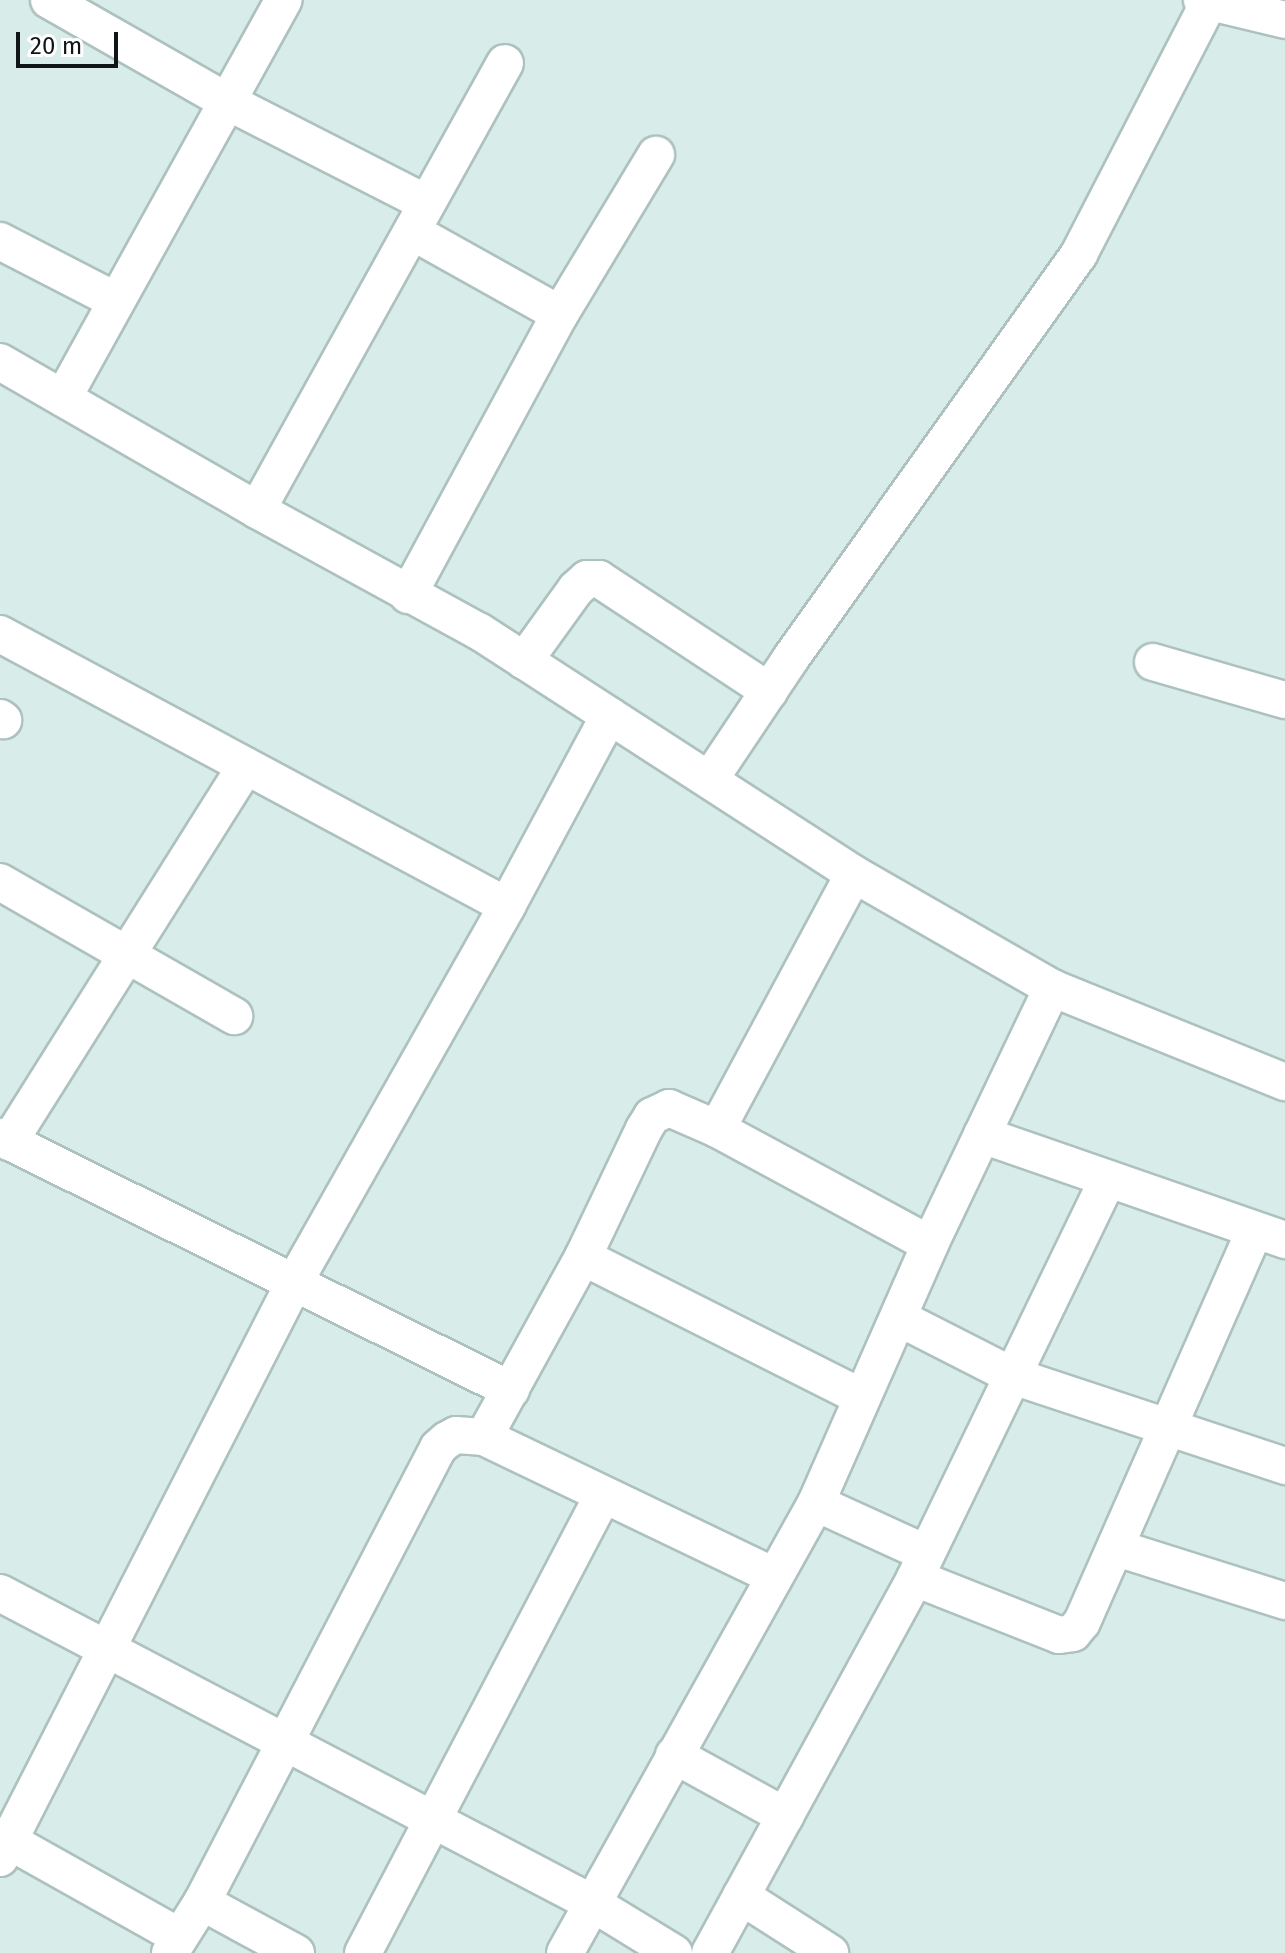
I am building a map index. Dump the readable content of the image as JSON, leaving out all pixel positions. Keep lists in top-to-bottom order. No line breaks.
{"scale_bar":"20 m"}
